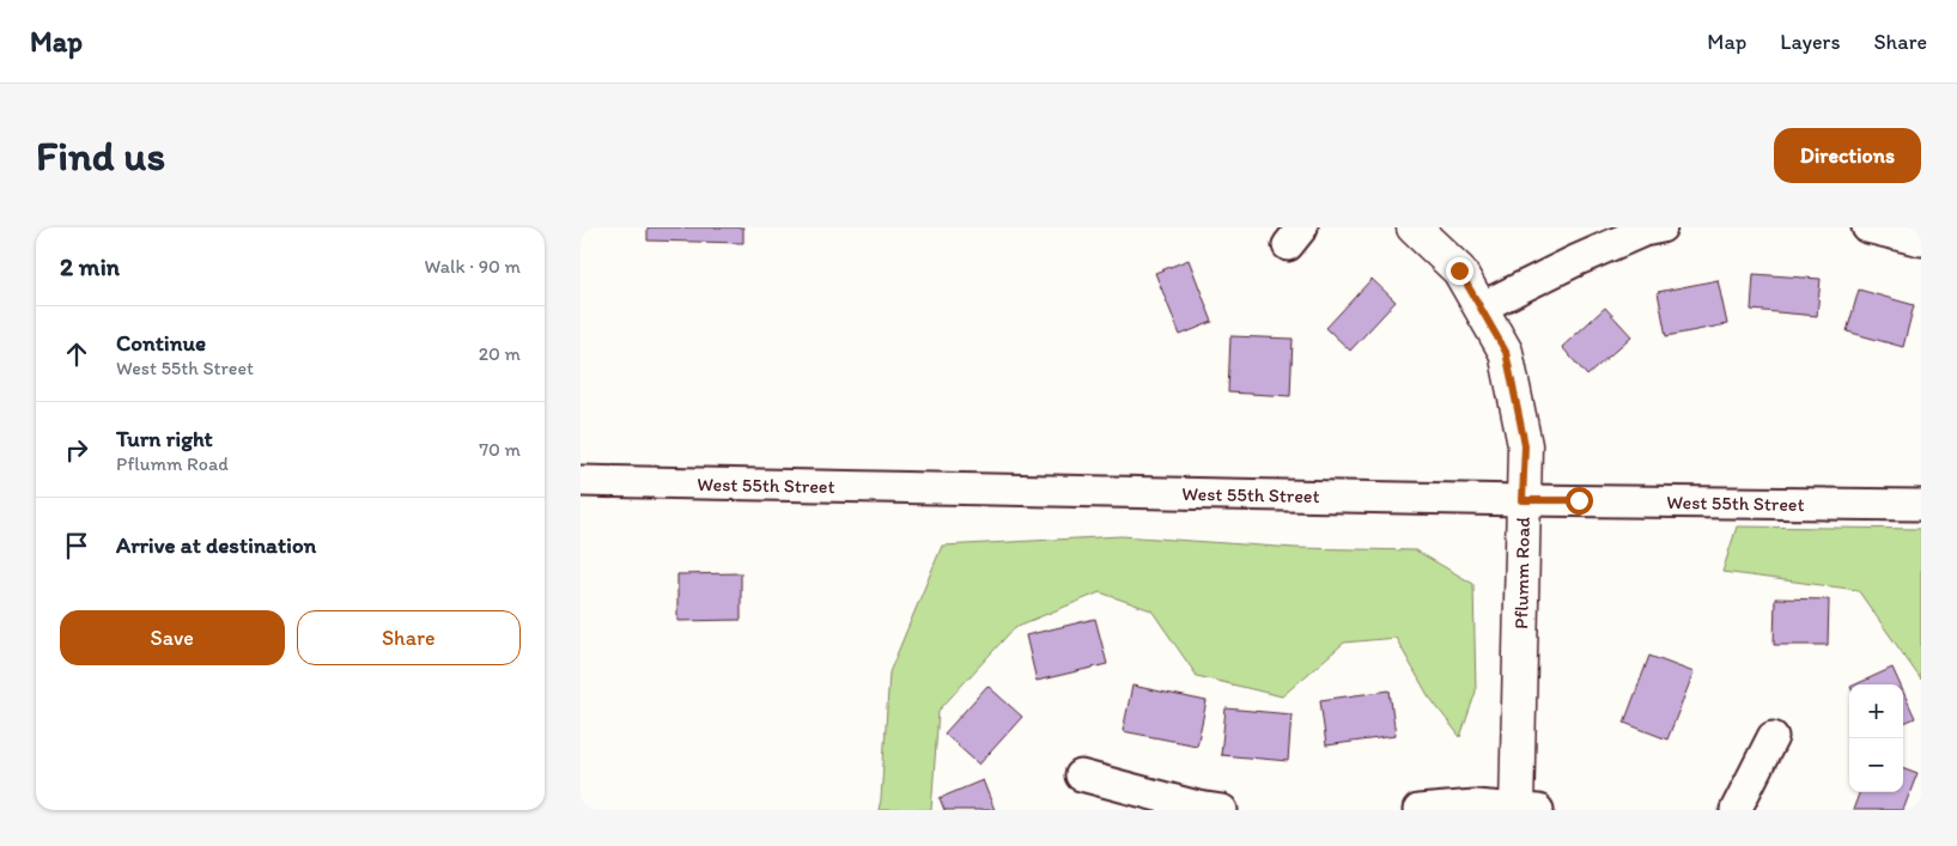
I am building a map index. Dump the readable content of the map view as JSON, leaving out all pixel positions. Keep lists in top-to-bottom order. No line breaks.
{"streets":{"main road":["Pflumm Road"],"street":["West 55th Street"]},"crossings":[["West 55th Street","Pflumm Road"]],"page":{"header":"Map","nav":["Map","Layers","Share"],"buttons":["Directions",["Save","Share"]],"title":"Find us","heading":["2 min","Walk · 90 m"],"list":[["Continue","West 55th Street","20 m"],["Turn right","Pflumm Road","70 m"],"Arrive at destination"],"map_buttons":["+","−"]}}
